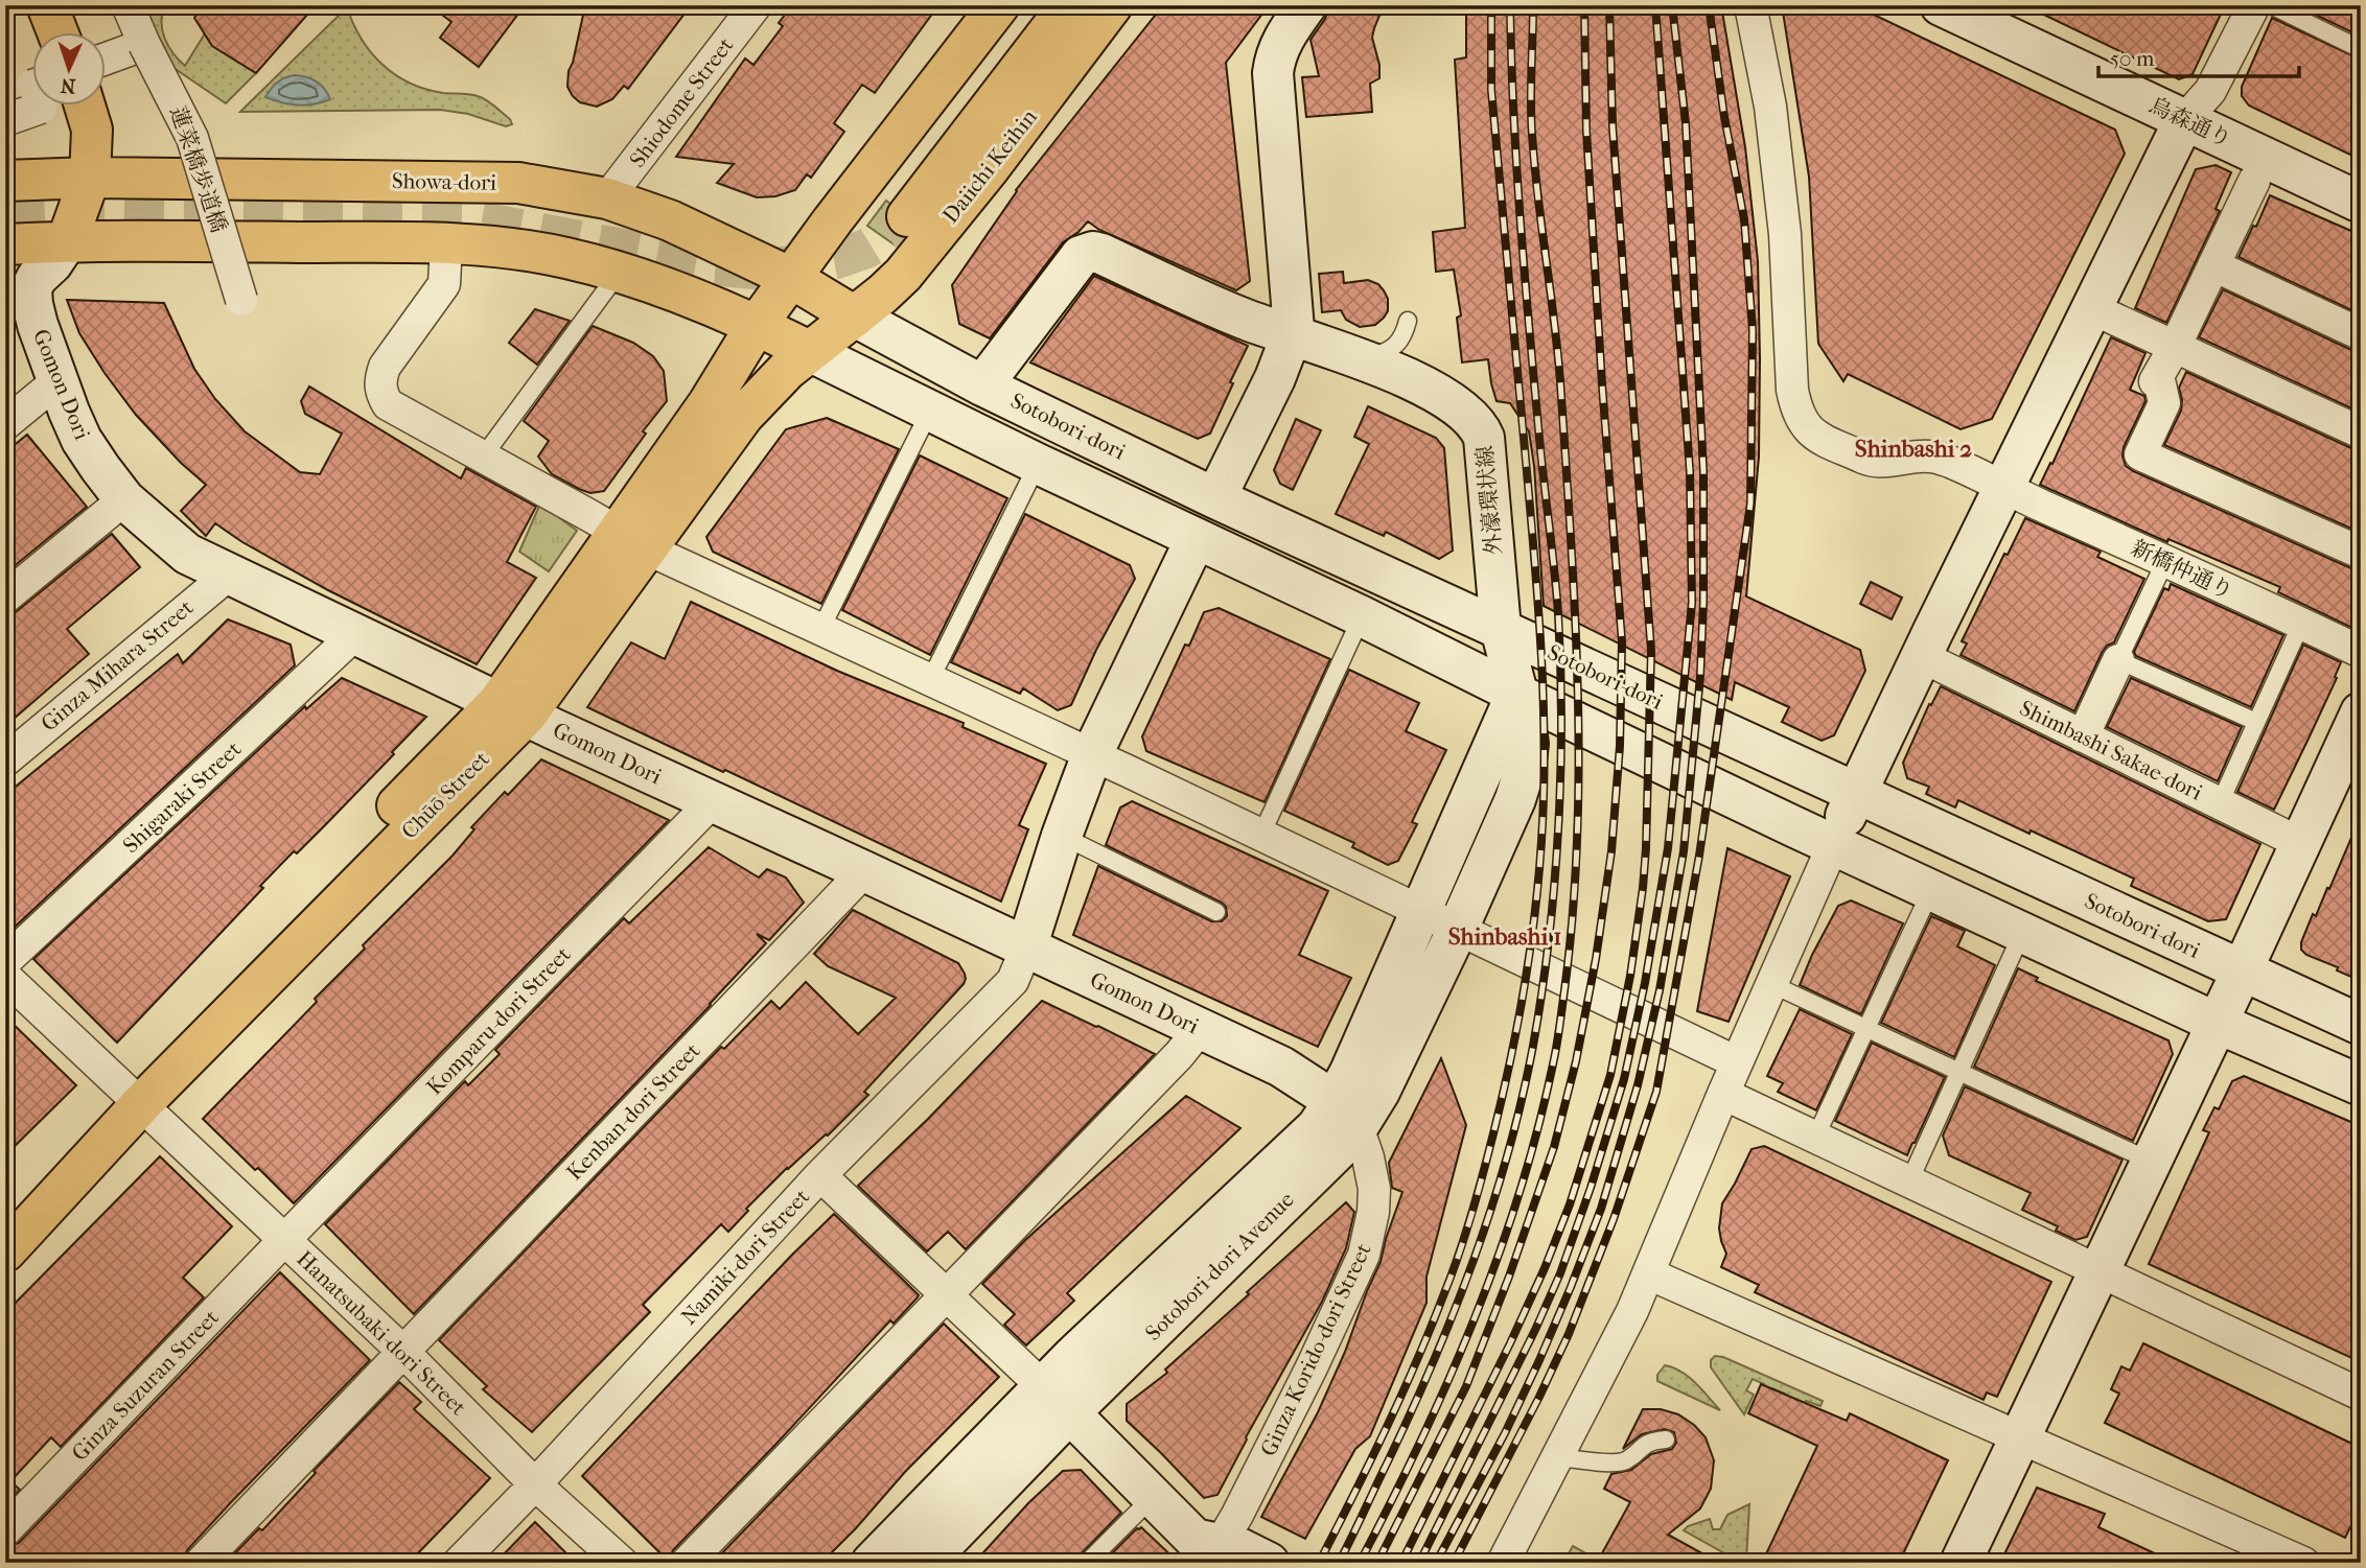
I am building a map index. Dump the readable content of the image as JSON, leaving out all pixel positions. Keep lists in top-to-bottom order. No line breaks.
{"streets":{"main road":["烏森通り","Daiichi Keihin","Showa-dori","Gomon Dori","Sotobori-dori","外濠環状線","Chūō Street","Sotobori-dori Avenue"],"street":["Shiodome Street","蓮菜橋歩道橋","新橋仲通り","Ginza Mihara Street","Shimbashi Sakae-dori","Shigaraki Street","Komparu-dori Street","Kenban-dori Street","Namiki-dori Street","Hanatsubaki-dori Street","Ginza Korido-dori Street","Ginza Suzuran Street"]},"crossings":[["Shiodome Street","Showa-dori"],["Daiichi Keihin","Showa-dori"],["Daiichi Keihin","Sotobori-dori"],["Daiichi Keihin","Chūō Street"],["Showa-dori","Sotobori-dori"],["Showa-dori","Chūō Street"],["Gomon Dori","Ginza Mihara Street"],["Gomon Dori","Chūō Street"],["Gomon Dori","Shigaraki Street"],["Gomon Dori","Komparu-dori Street"],["Gomon Dori","Kenban-dori Street"],["Gomon Dori","Namiki-dori Street"],["Gomon Dori","Sotobori-dori Avenue"],["Gomon Dori","Ginza Korido-dori Street"],["Sotobori-dori","外濠環状線"],["Sotobori-dori","Chūō Street"],["Chūō Street","Hanatsubaki-dori Street"],["Komparu-dori Street","Hanatsubaki-dori Street"],["Komparu-dori Street","Ginza Suzuran Street"],["Kenban-dori Street","Hanatsubaki-dori Street"],["Namiki-dori Street","Hanatsubaki-dori Street"],["Sotobori-dori Avenue","Ginza Korido-dori Street"],["Hanatsubaki-dori Street","Ginza Suzuran Street"]],"districts":["Shinbashi 2","Shinbashi 1"],"scale_bar":"50 m","north":"bottom"}
